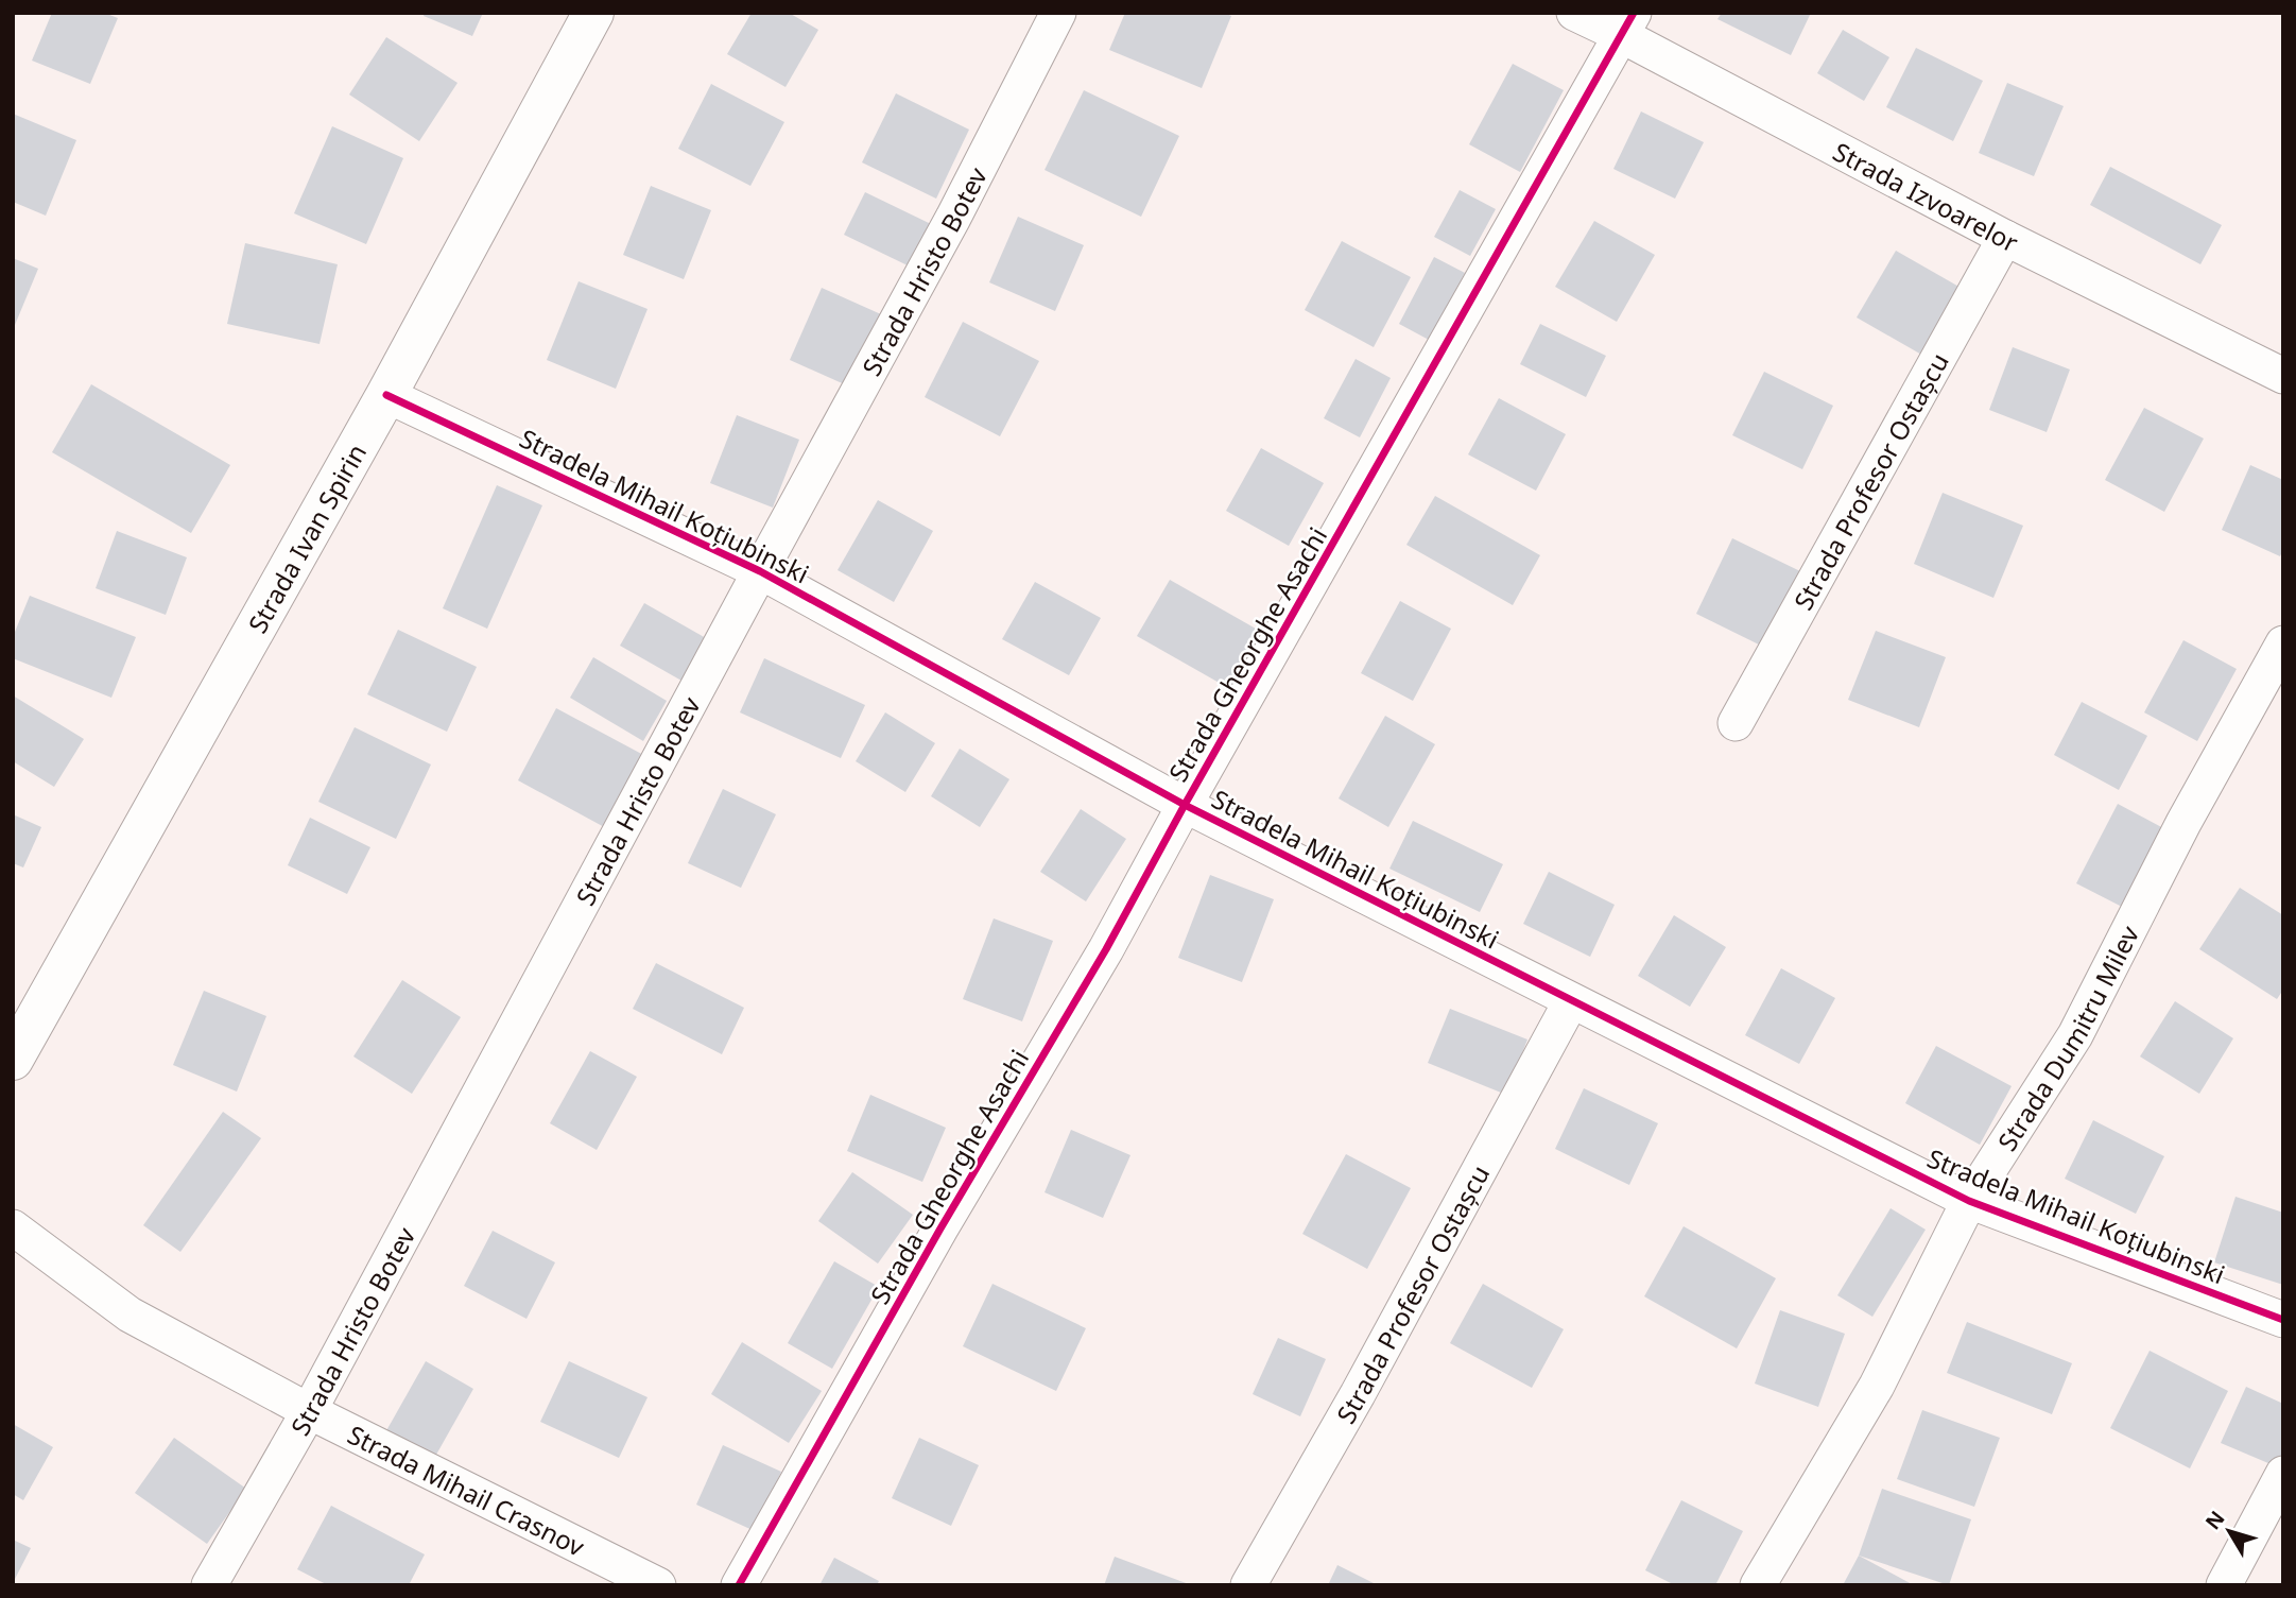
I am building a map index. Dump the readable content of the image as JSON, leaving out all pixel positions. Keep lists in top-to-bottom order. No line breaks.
{"streets":{"street":["Strada Izvoarelor","Strada Hristo Botev","Strada Profesor Ostașcu","Stradela Mihail Koțiubinski","Strada Ivan Spirin","Strada Gheorghe Asachi","Strada Dumitru Milev","Strada Mihail Crasnov"]},"crossings":[["Strada Izvoarelor","Strada Profesor Ostașcu"],["Strada Izvoarelor","Strada Gheorghe Asachi"],["Strada Hristo Botev","Stradela Mihail Koțiubinski"],["Strada Hristo Botev","Strada Mihail Crasnov"],["Strada Profesor Ostașcu","Stradela Mihail Koțiubinski"],["Stradela Mihail Koțiubinski","Strada Ivan Spirin"],["Stradela Mihail Koțiubinski","Strada Gheorghe Asachi"],["Stradela Mihail Koțiubinski","Strada Dumitru Milev"]],"north":"top left"}
